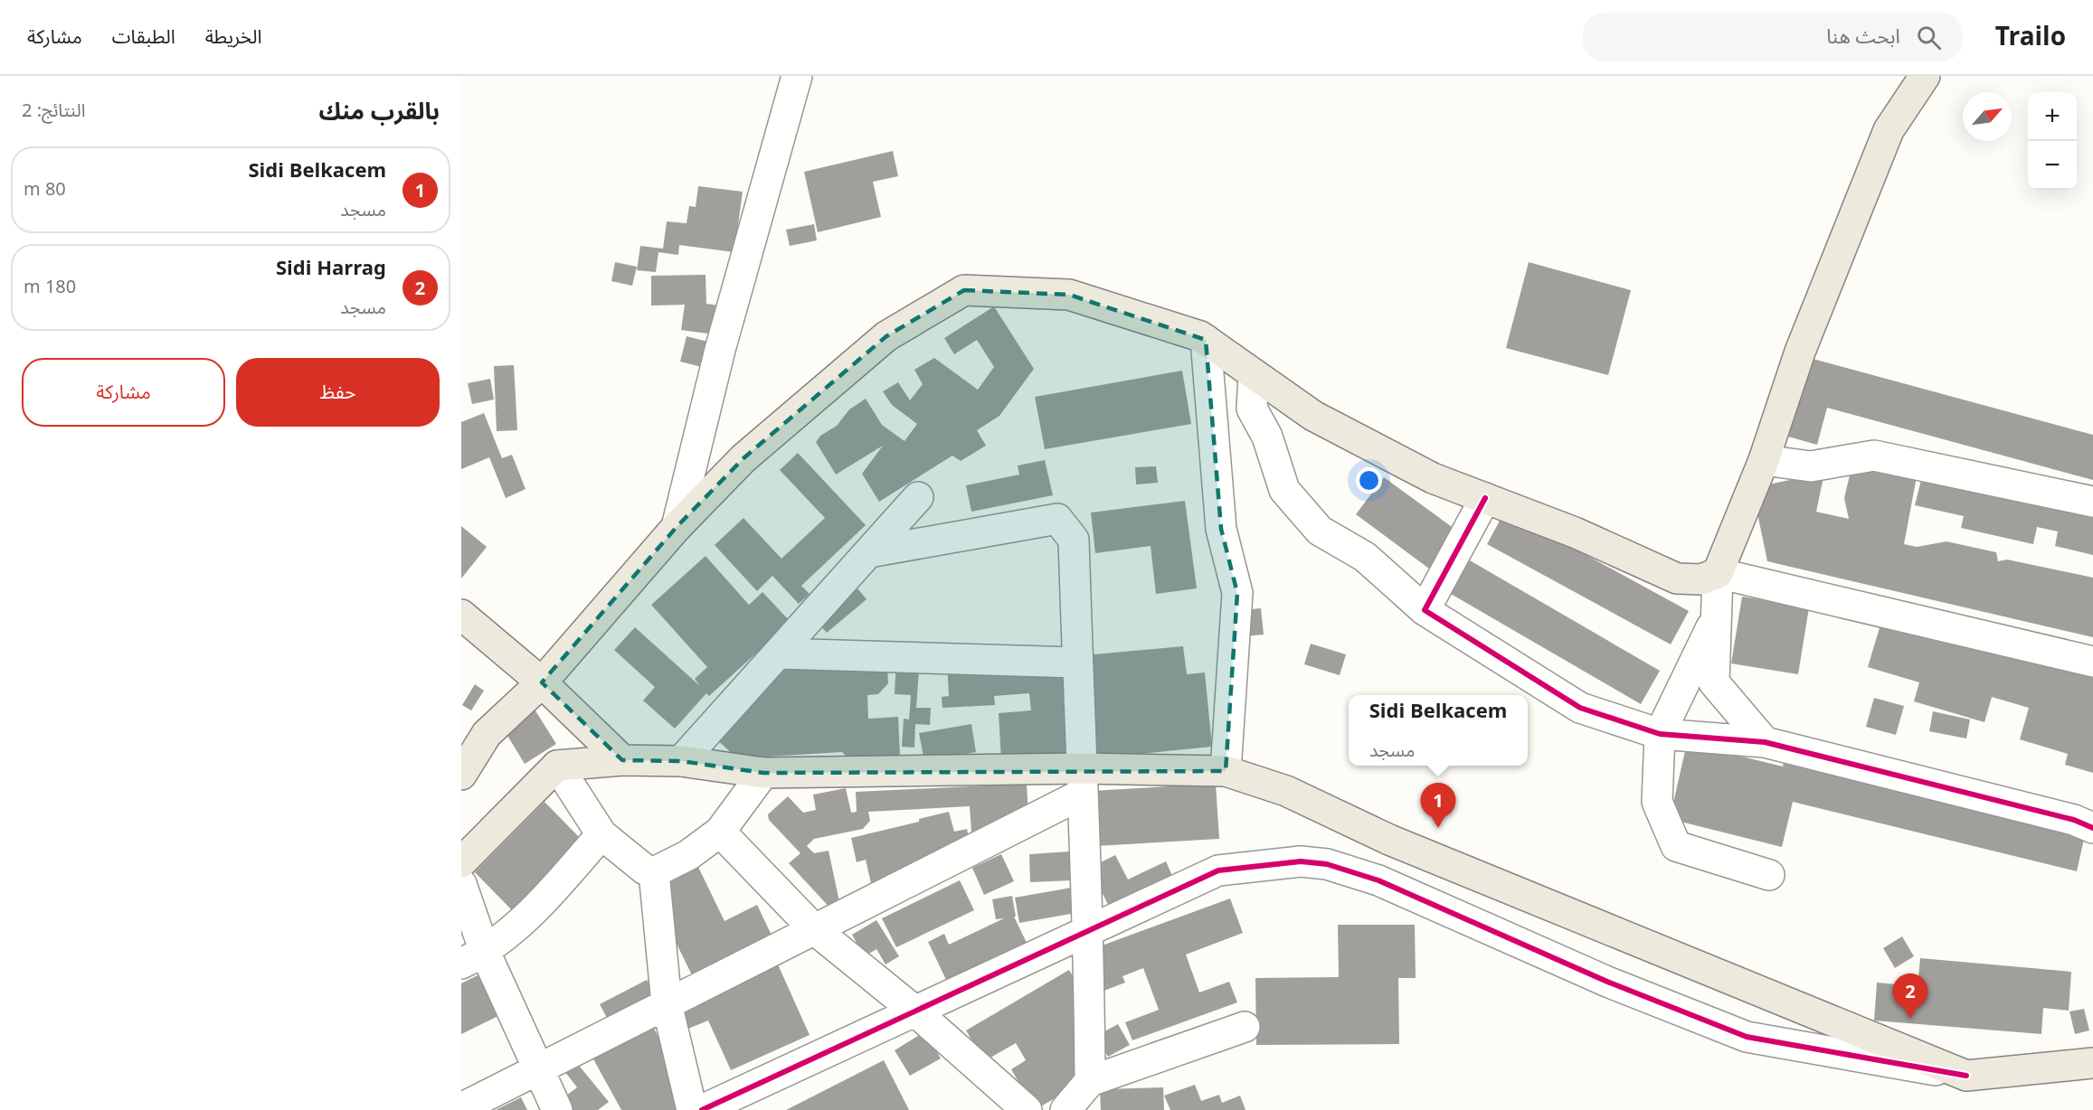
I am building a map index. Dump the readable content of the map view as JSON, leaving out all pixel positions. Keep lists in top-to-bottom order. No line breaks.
{"north":"top right","page":{"header":"Trailo","search":"ابحث هنا","nav":["الخريطة","الطبقات","مشاركة"],"heading":["بالقرب منك","النتائج: 2"],"map_buttons":["+","−"],"list":[{"mark":"1","name":"Sidi Belkacem","note":"مسجد","value":"80 m"},{"mark":"2","name":"Sidi Harrag","note":"مسجد","value":"180 m"}],"buttons":["حفظ","مشاركة"],"popup":["Sidi Belkacem","مسجد"],"pins":["1","2"]}}
